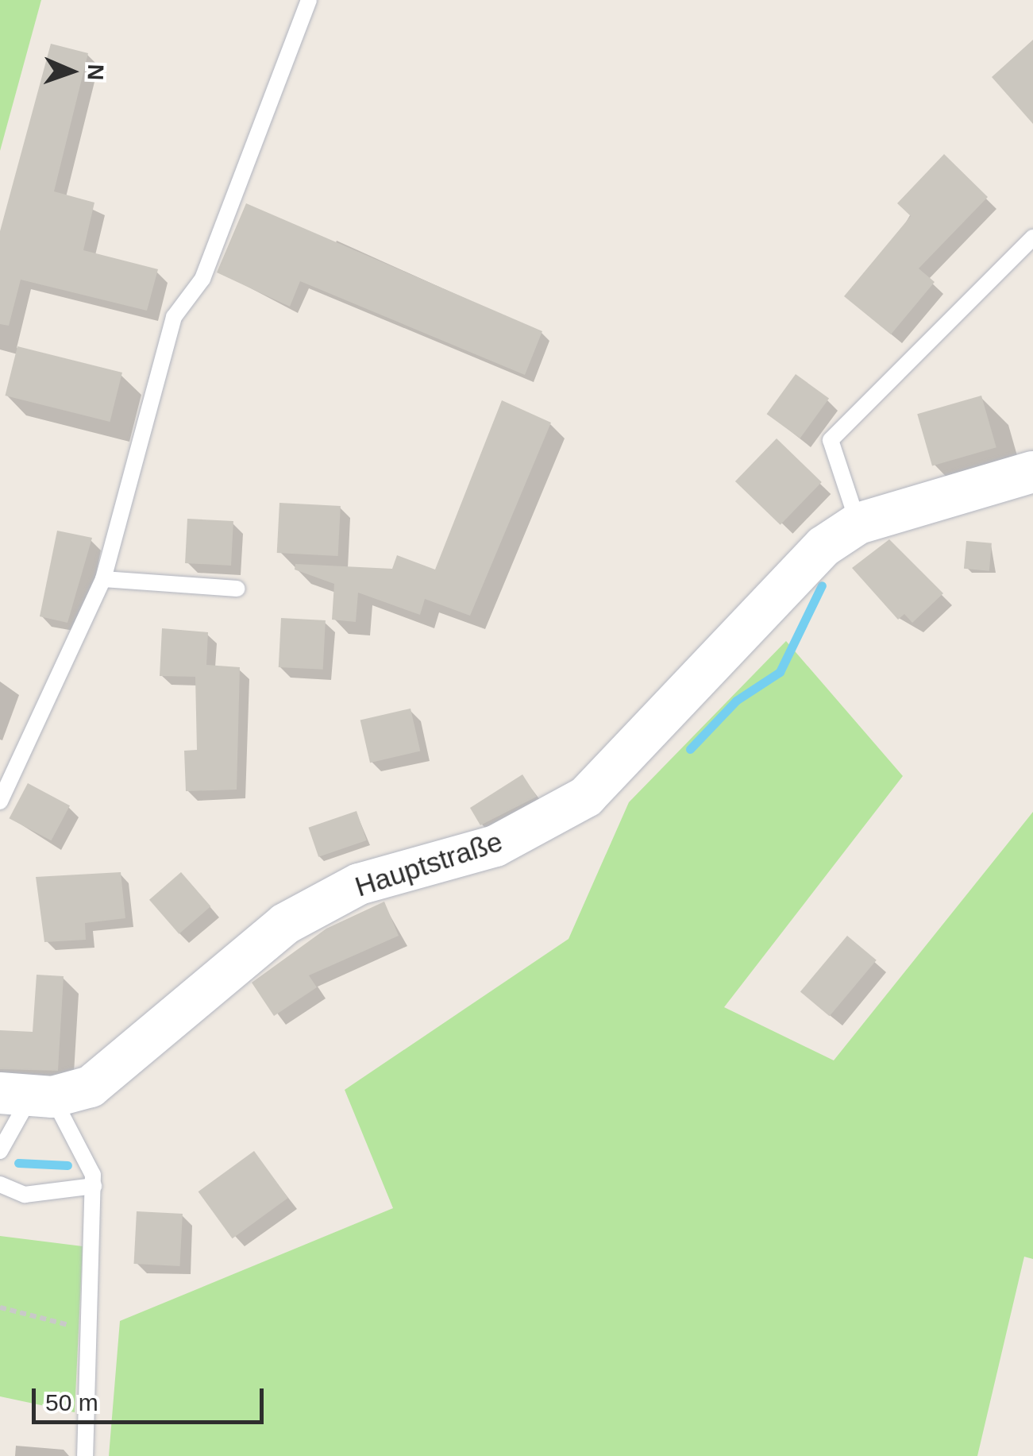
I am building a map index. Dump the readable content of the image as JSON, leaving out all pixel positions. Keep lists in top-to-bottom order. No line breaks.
{"streets":{"street":["Hauptstraße"]},"scale_bar":"50 m","north":"right"}
